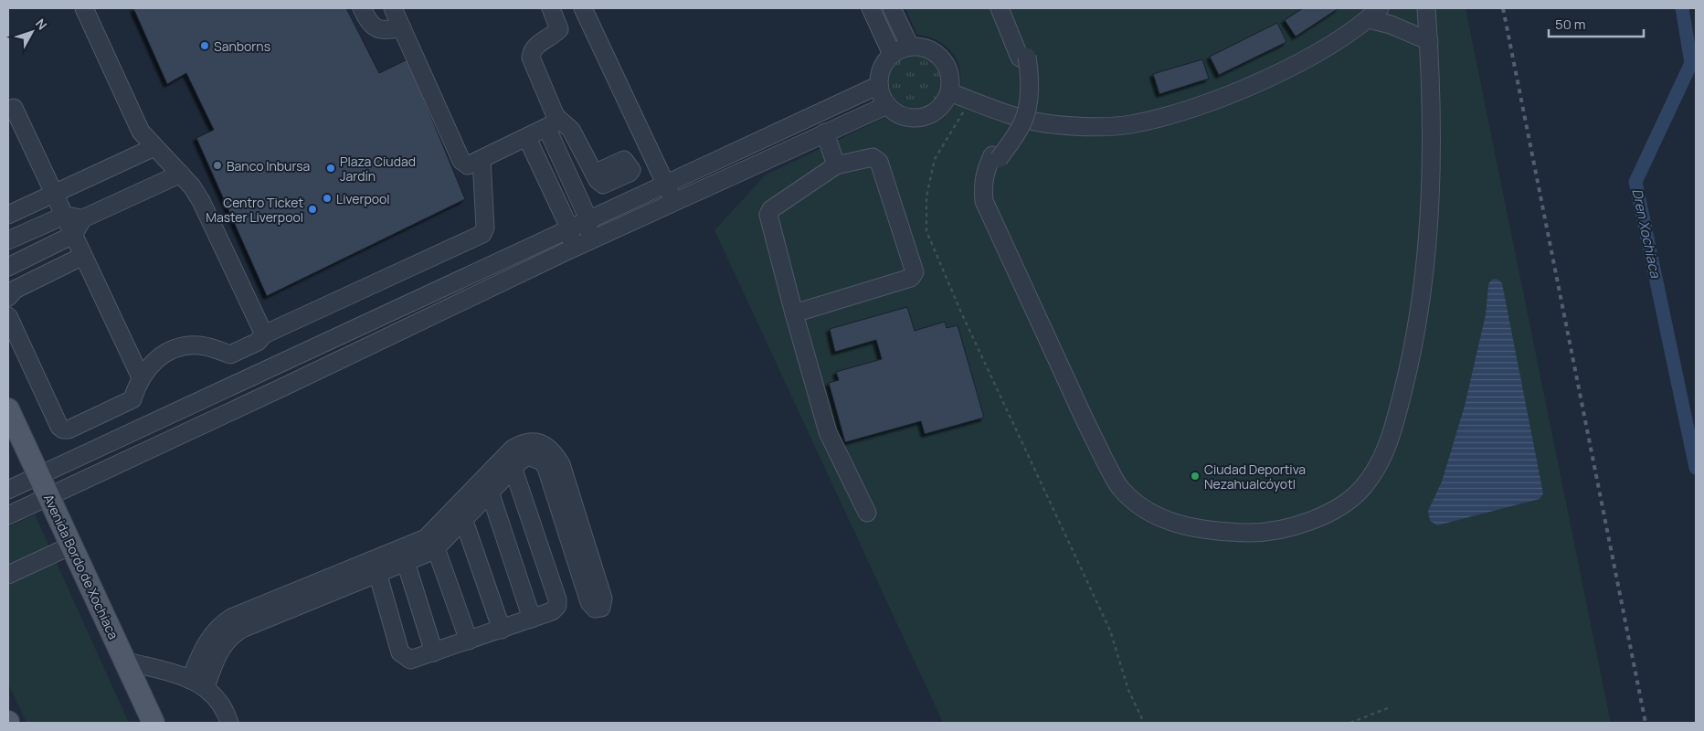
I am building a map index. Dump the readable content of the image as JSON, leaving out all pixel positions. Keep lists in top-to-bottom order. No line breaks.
{"streets":{"main road":["Avenida Bordo de Xochiaca"]},"water":["Dren Xochiaca"],"places":["Sanborns","Banco Inbursa","Plaza Ciudad Jardín","Liverpool","Centro Ticket Master Liverpool","Ciudad Deportiva Nezahualcóyotl"],"scale_bar":"50 m","north":"top right"}
